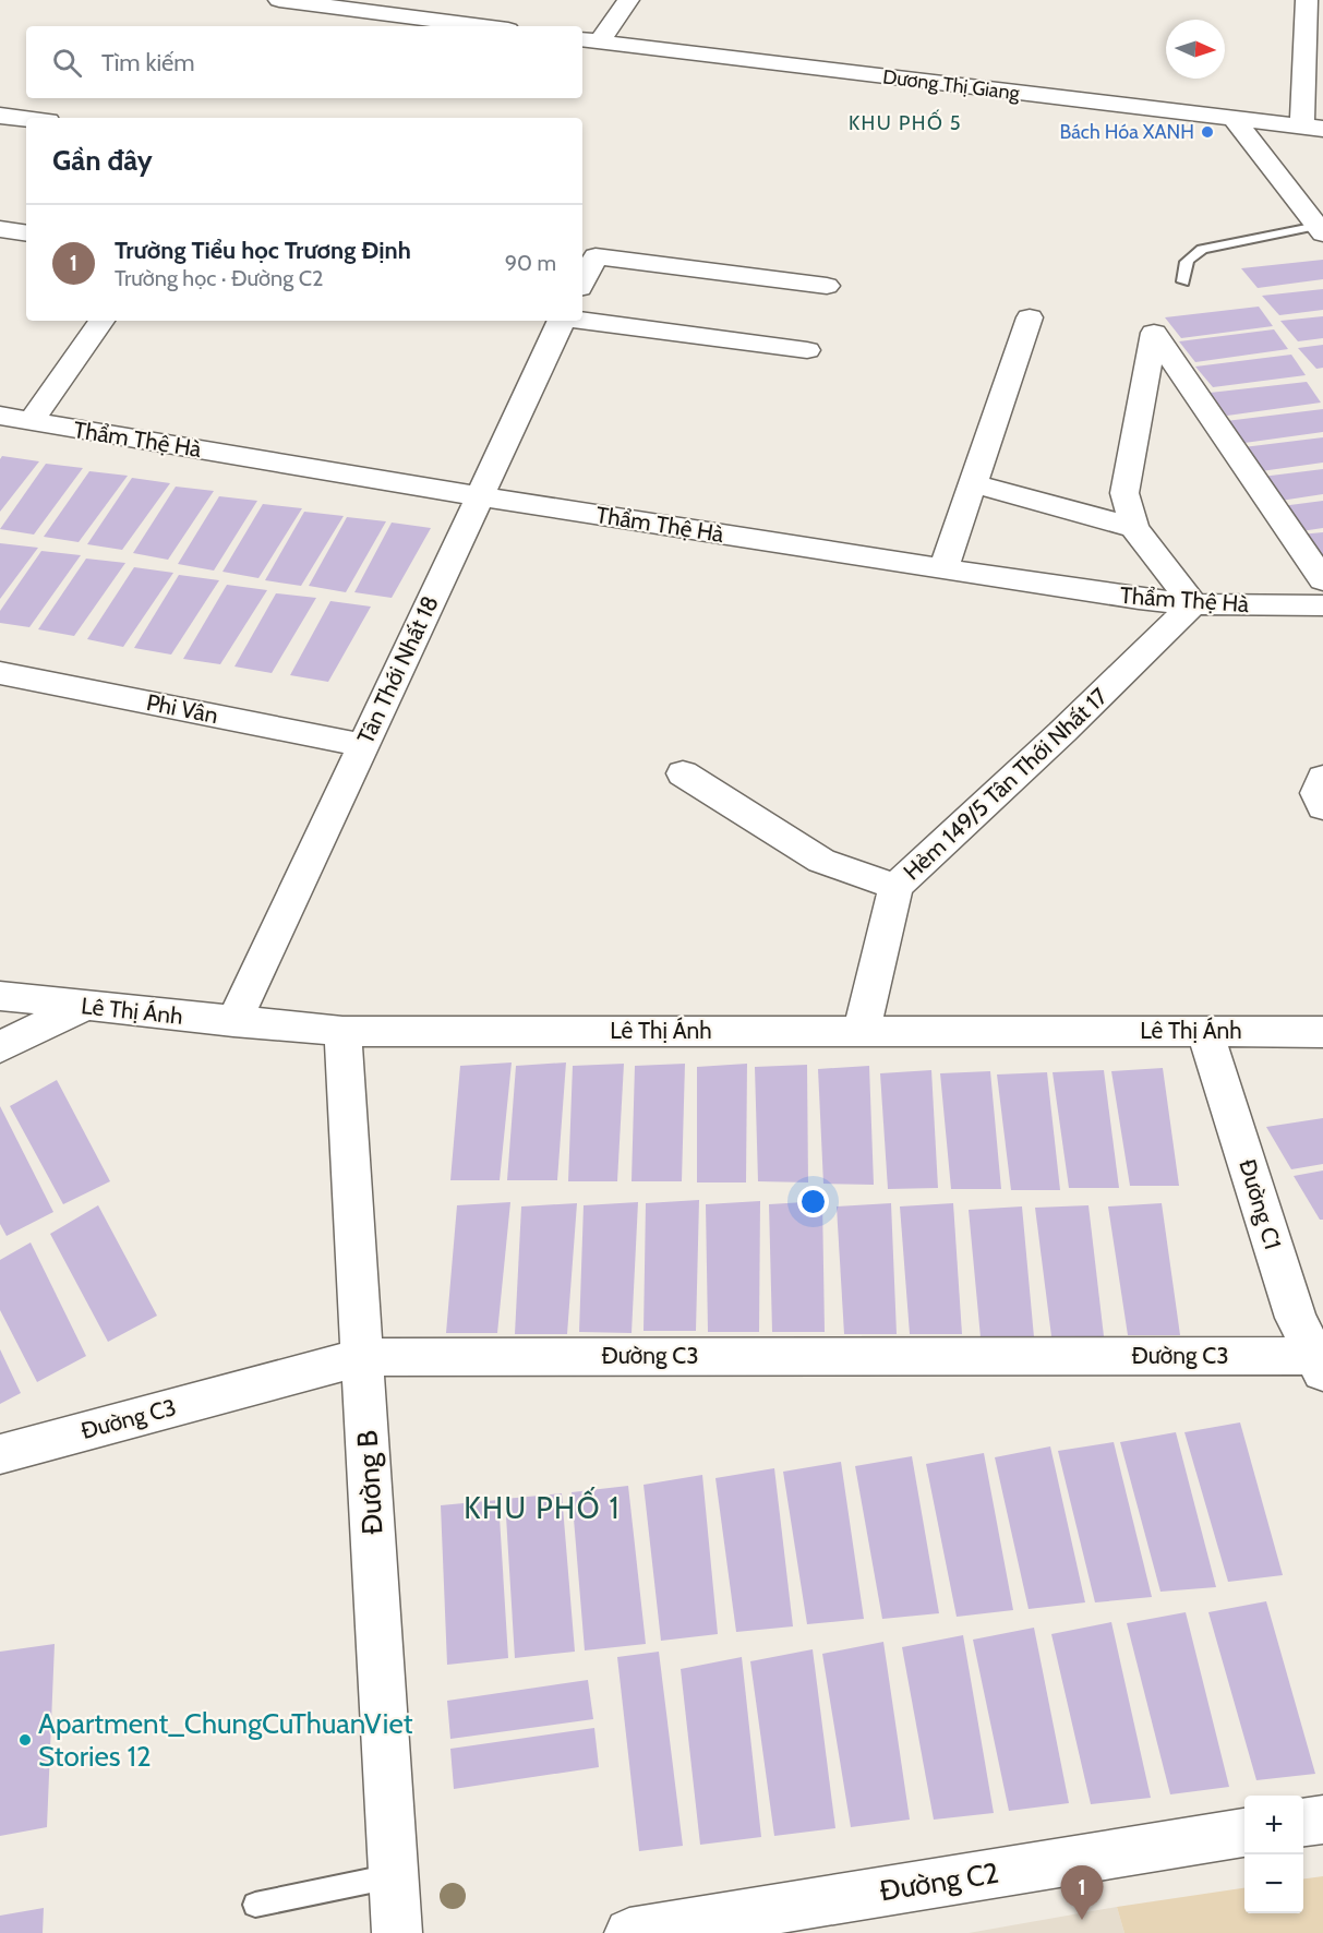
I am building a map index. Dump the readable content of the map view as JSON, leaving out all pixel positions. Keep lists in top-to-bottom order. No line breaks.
{"streets":{"street":["Dương Thị Giang","Thẩm Thệ Hà","Tân Thới Nhất 18","Phi Vân","Hẻm 149/5 Tân Thới Nhất 17","Lê Thị Ánh","Đường C1","Đường C3","Đường B","Đường C2"]},"crossings":[["Thẩm Thệ Hà","Tân Thới Nhất 18"],["Thẩm Thệ Hà","Hẻm 149/5 Tân Thới Nhất 17"],["Tân Thới Nhất 18","Phi Vân"],["Tân Thới Nhất 18","Lê Thị Ánh"],["Hẻm 149/5 Tân Thới Nhất 17","Lê Thị Ánh"],["Lê Thị Ánh","Đường C1"],["Lê Thị Ánh","Đường B"],["Đường C1","Đường C3"],["Đường C3","Đường B"]],"districts":["KHU PHỐ 5","KHU PHỐ 1"],"places":["Bách Hóa XANH","Apartment_ChungCuThuanViet Stories 12"],"north":"right","page":{"search":"Tìm kiếm","heading":"Gần đây","list":[{"mark":"1","name":"Trường Tiểu học Trương Định","note":"Trường học · Đường C2","value":"90 m"}],"map_buttons":["+","−"],"pins":"1"}}
